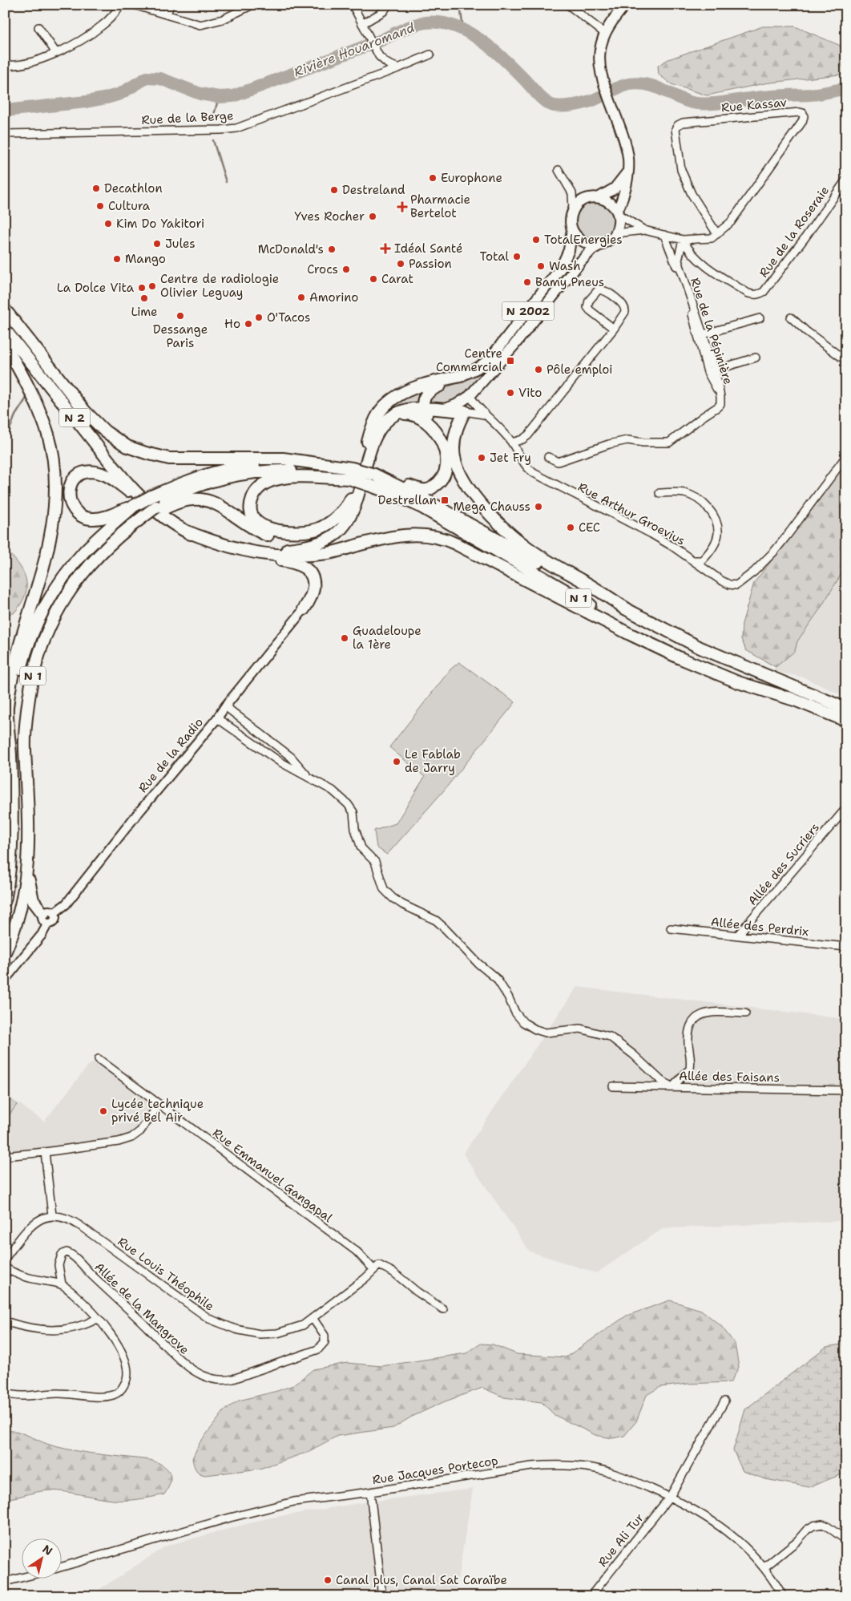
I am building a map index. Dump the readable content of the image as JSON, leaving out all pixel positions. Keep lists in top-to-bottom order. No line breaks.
{"streets":{"highway":["N 2","N 1"],"main road":["N 2002"],"street":["Rue Kassav","Rue de la Berge","Rue de la Roseraie","Rue de la Pépinière","Rue Arthur Groevius","Rue de la Radio","Allée des Sucriers","Allée des Perdrix","Allée des Faisans","Rue Emmanuel Gangapal","Rue Louis Théophile","Allée de la Mangrove","Rue Jacques Portecop","Rue Ali Tur"]},"crossings":[["Rue Kassav","Rue de la Roseraie"],["Rue Kassav","Rue de la Pépinière"],["Rue de la Roseraie","Rue de la Pépinière"],["N 2002","Rue Arthur Groevius"],["N 2","N 1"],["Allée des Sucriers","Allée des Perdrix"],["Rue Emmanuel Gangapal","Rue Louis Théophile"],["Rue Louis Théophile","Allée de la Mangrove"],["Rue Jacques Portecop","Rue Ali Tur"]],"water":["Rivière Houaromand"],"places":{"other":["Europhone","Decathlon","Destreland","Cultura","Yves Rocher","Kim Do Yakitori","TotalEnergies","Jules","McDonald's","Total","Mango","Passion","Wash","Crocs","Carat","Bamy Pneus","Centre de radiologie Olivier Leguay","La Dolce Vita","Amorino","Lime","Dessange Paris","O'Tacos","Ho","Pôle emploi","Vito","Jet Fry","Mega Chauss","CEC","Guadeloupe la 1ère","Le Fablab de Jarry","Lycée technique privé Bel Air","Canal plus, Canal Sat Caraïbe"],"health":["Pharmacie Bertelot","Idéal Santé"],"transit":["Centre Commercial","Destrellan"]},"north":"top right"}
